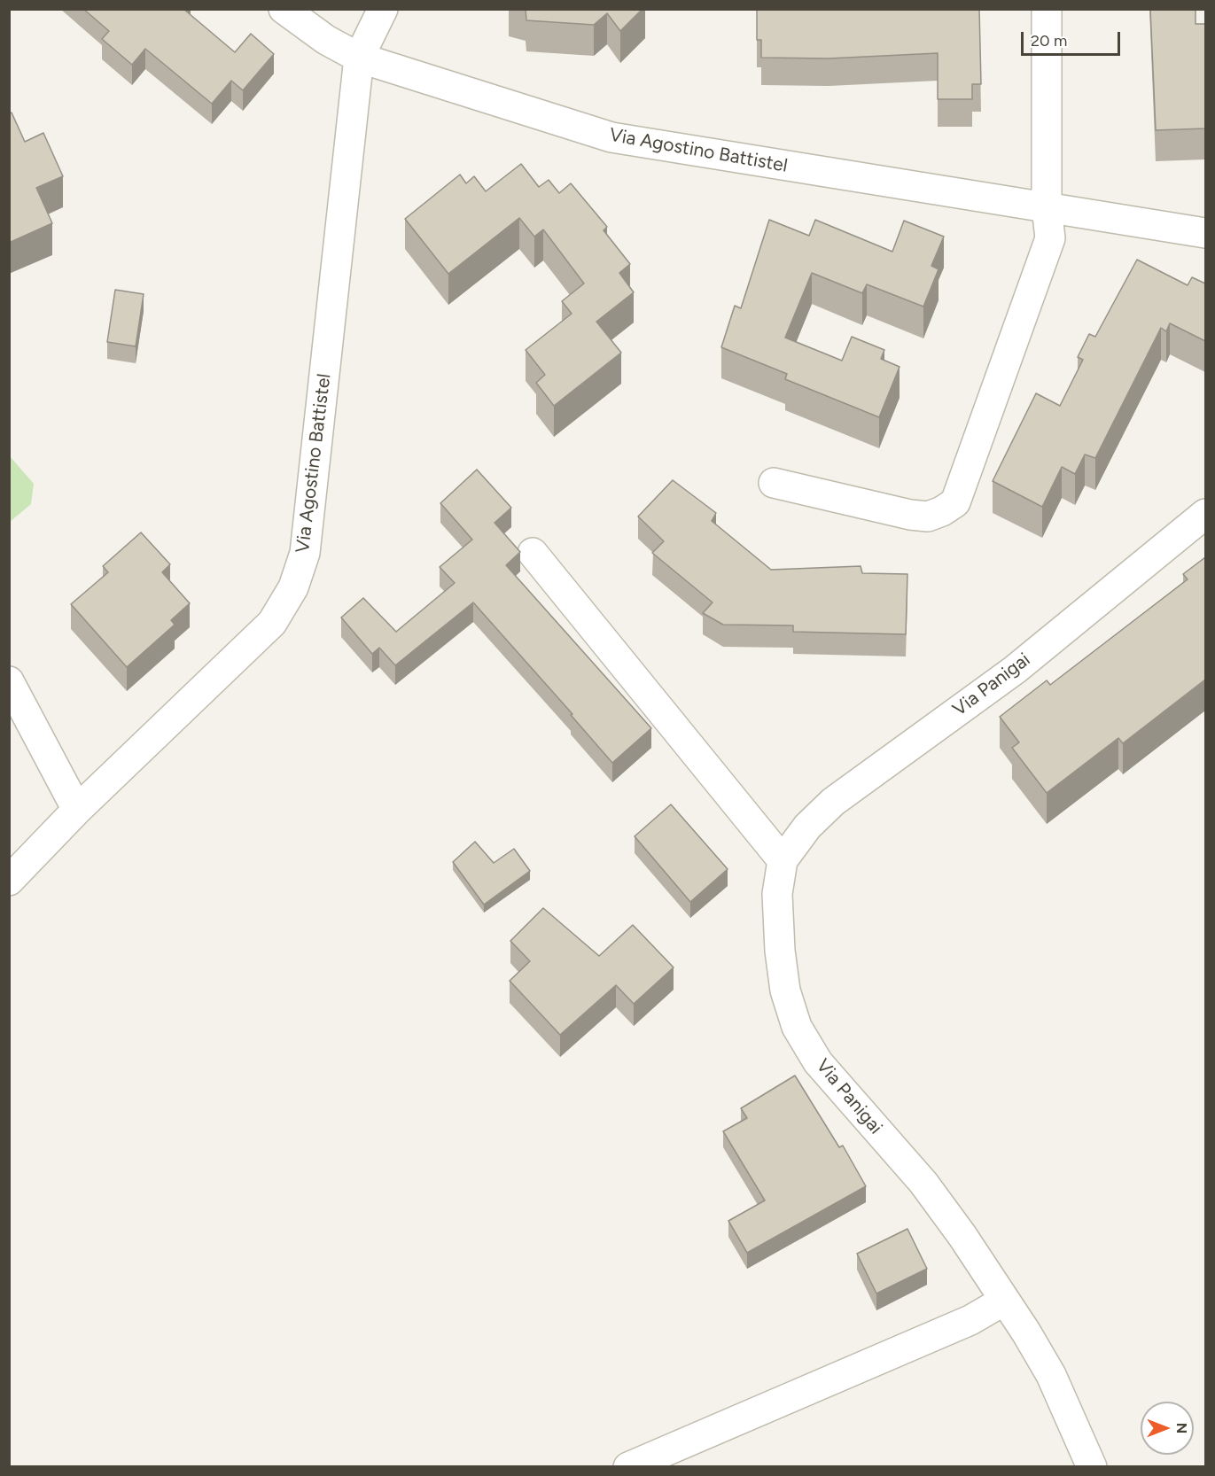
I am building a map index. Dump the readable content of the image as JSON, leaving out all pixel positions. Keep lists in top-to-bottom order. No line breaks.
{"streets":{"street":["Via Agostino Battistel","Via Panigai"]},"scale_bar":"20 m","north":"right"}
